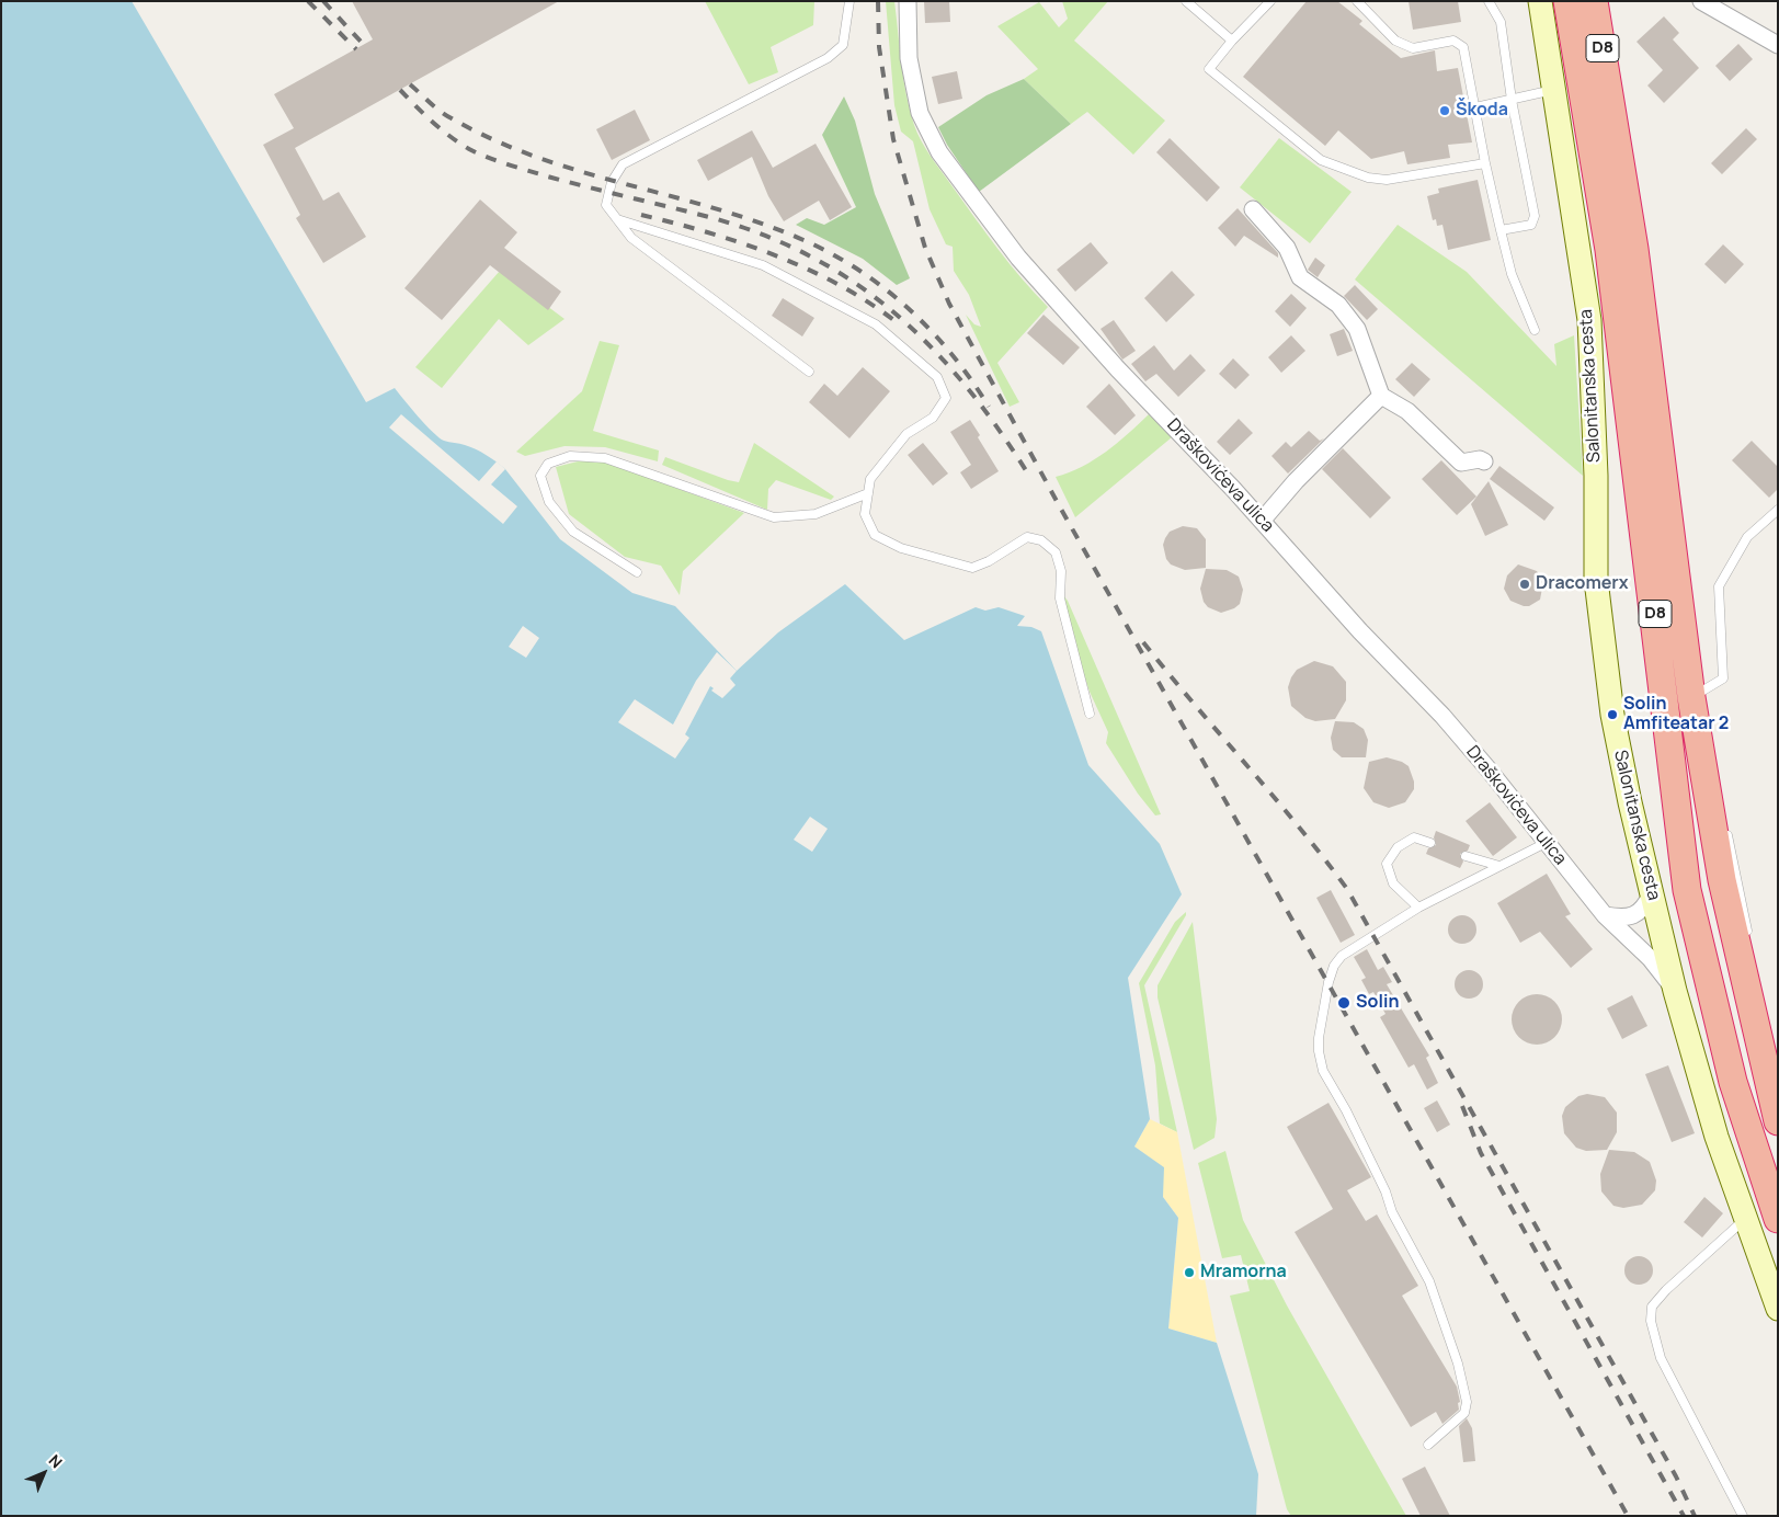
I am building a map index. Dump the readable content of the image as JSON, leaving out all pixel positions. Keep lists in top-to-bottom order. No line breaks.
{"streets":{"highway":["D8"],"main road":["Salonitanska cesta"],"street":["Draškovićeva ulica"]},"crossings":[["Salonitanska cesta","Draškovićeva ulica"]],"places":["Škoda","Dracomerx","Solin Amfiteatar 2","Solin","Mramorna"],"north":"top right"}
